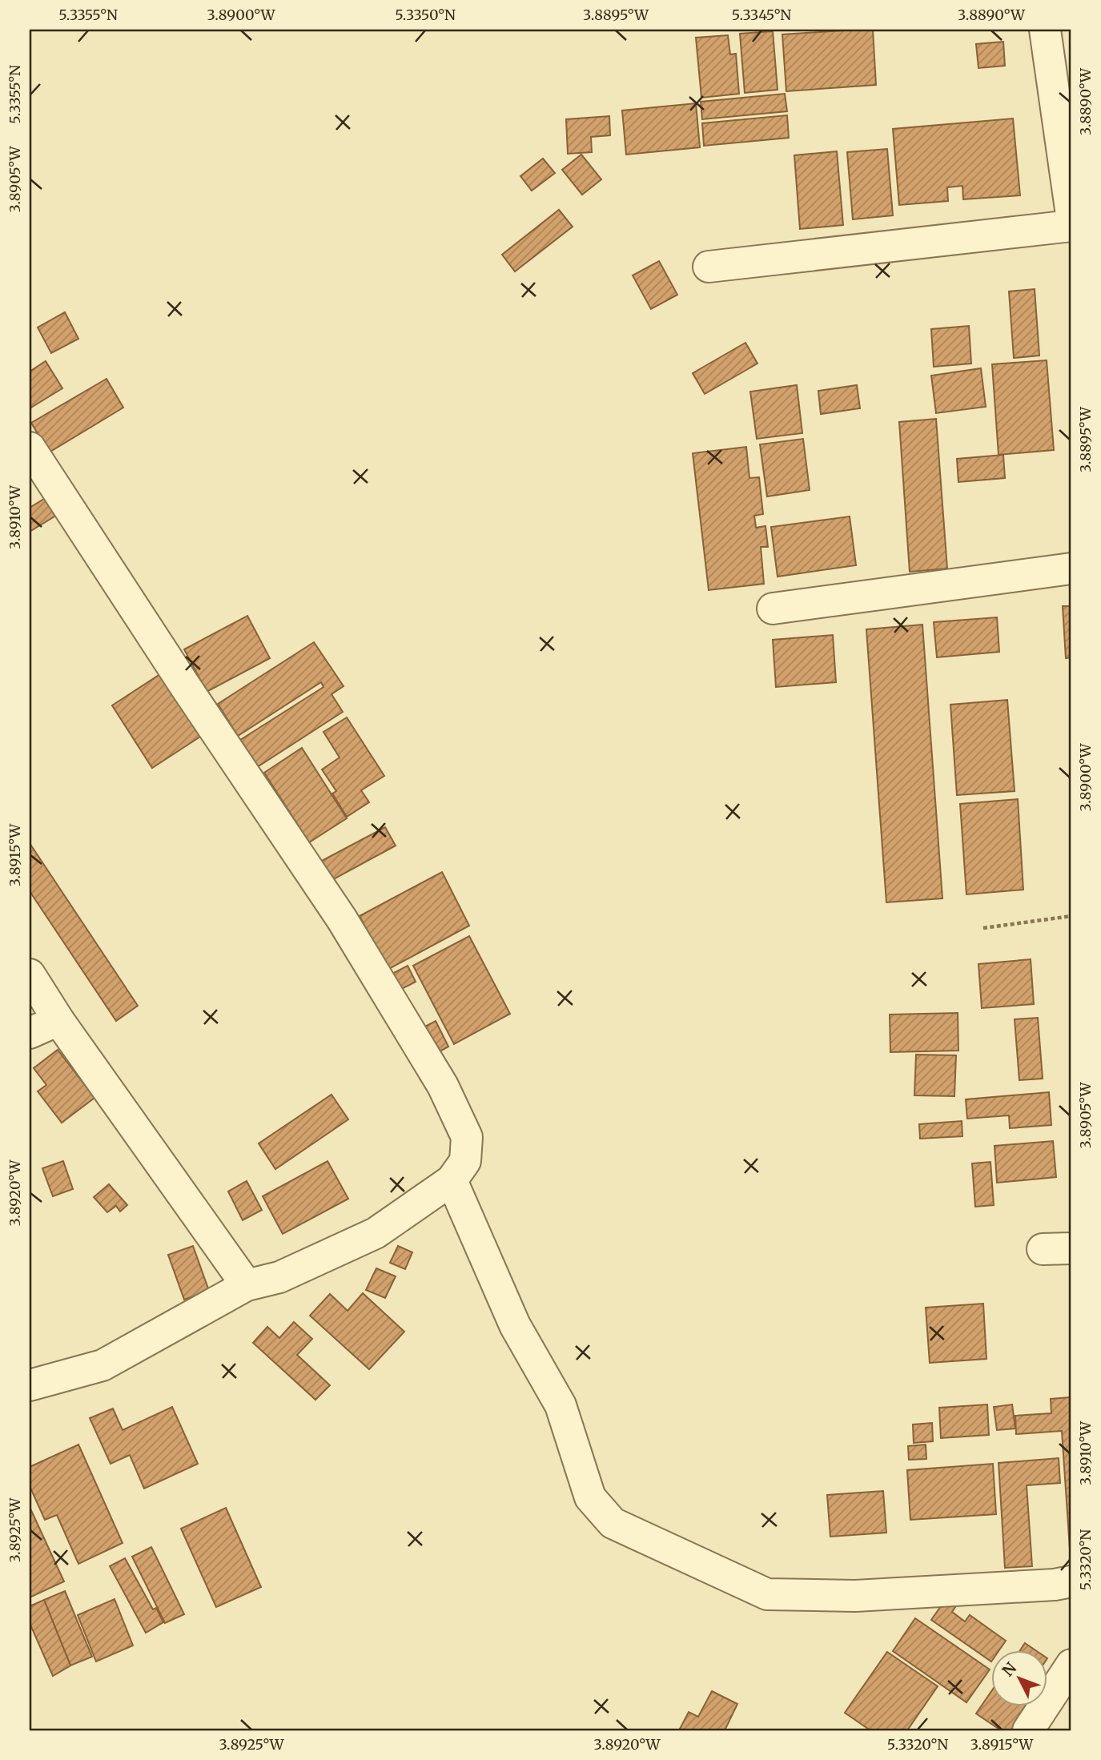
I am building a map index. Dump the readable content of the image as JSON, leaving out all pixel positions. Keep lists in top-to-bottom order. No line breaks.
{"north":"top left","coordinates":["5.3355°N","3.8900°W","5.3350°N","3.8895°W","5.3345°N","3.8890°W","3.8905°W","3.8910°W","3.8915°W","3.8920°W","3.8925°W","5.3320°N"]}
